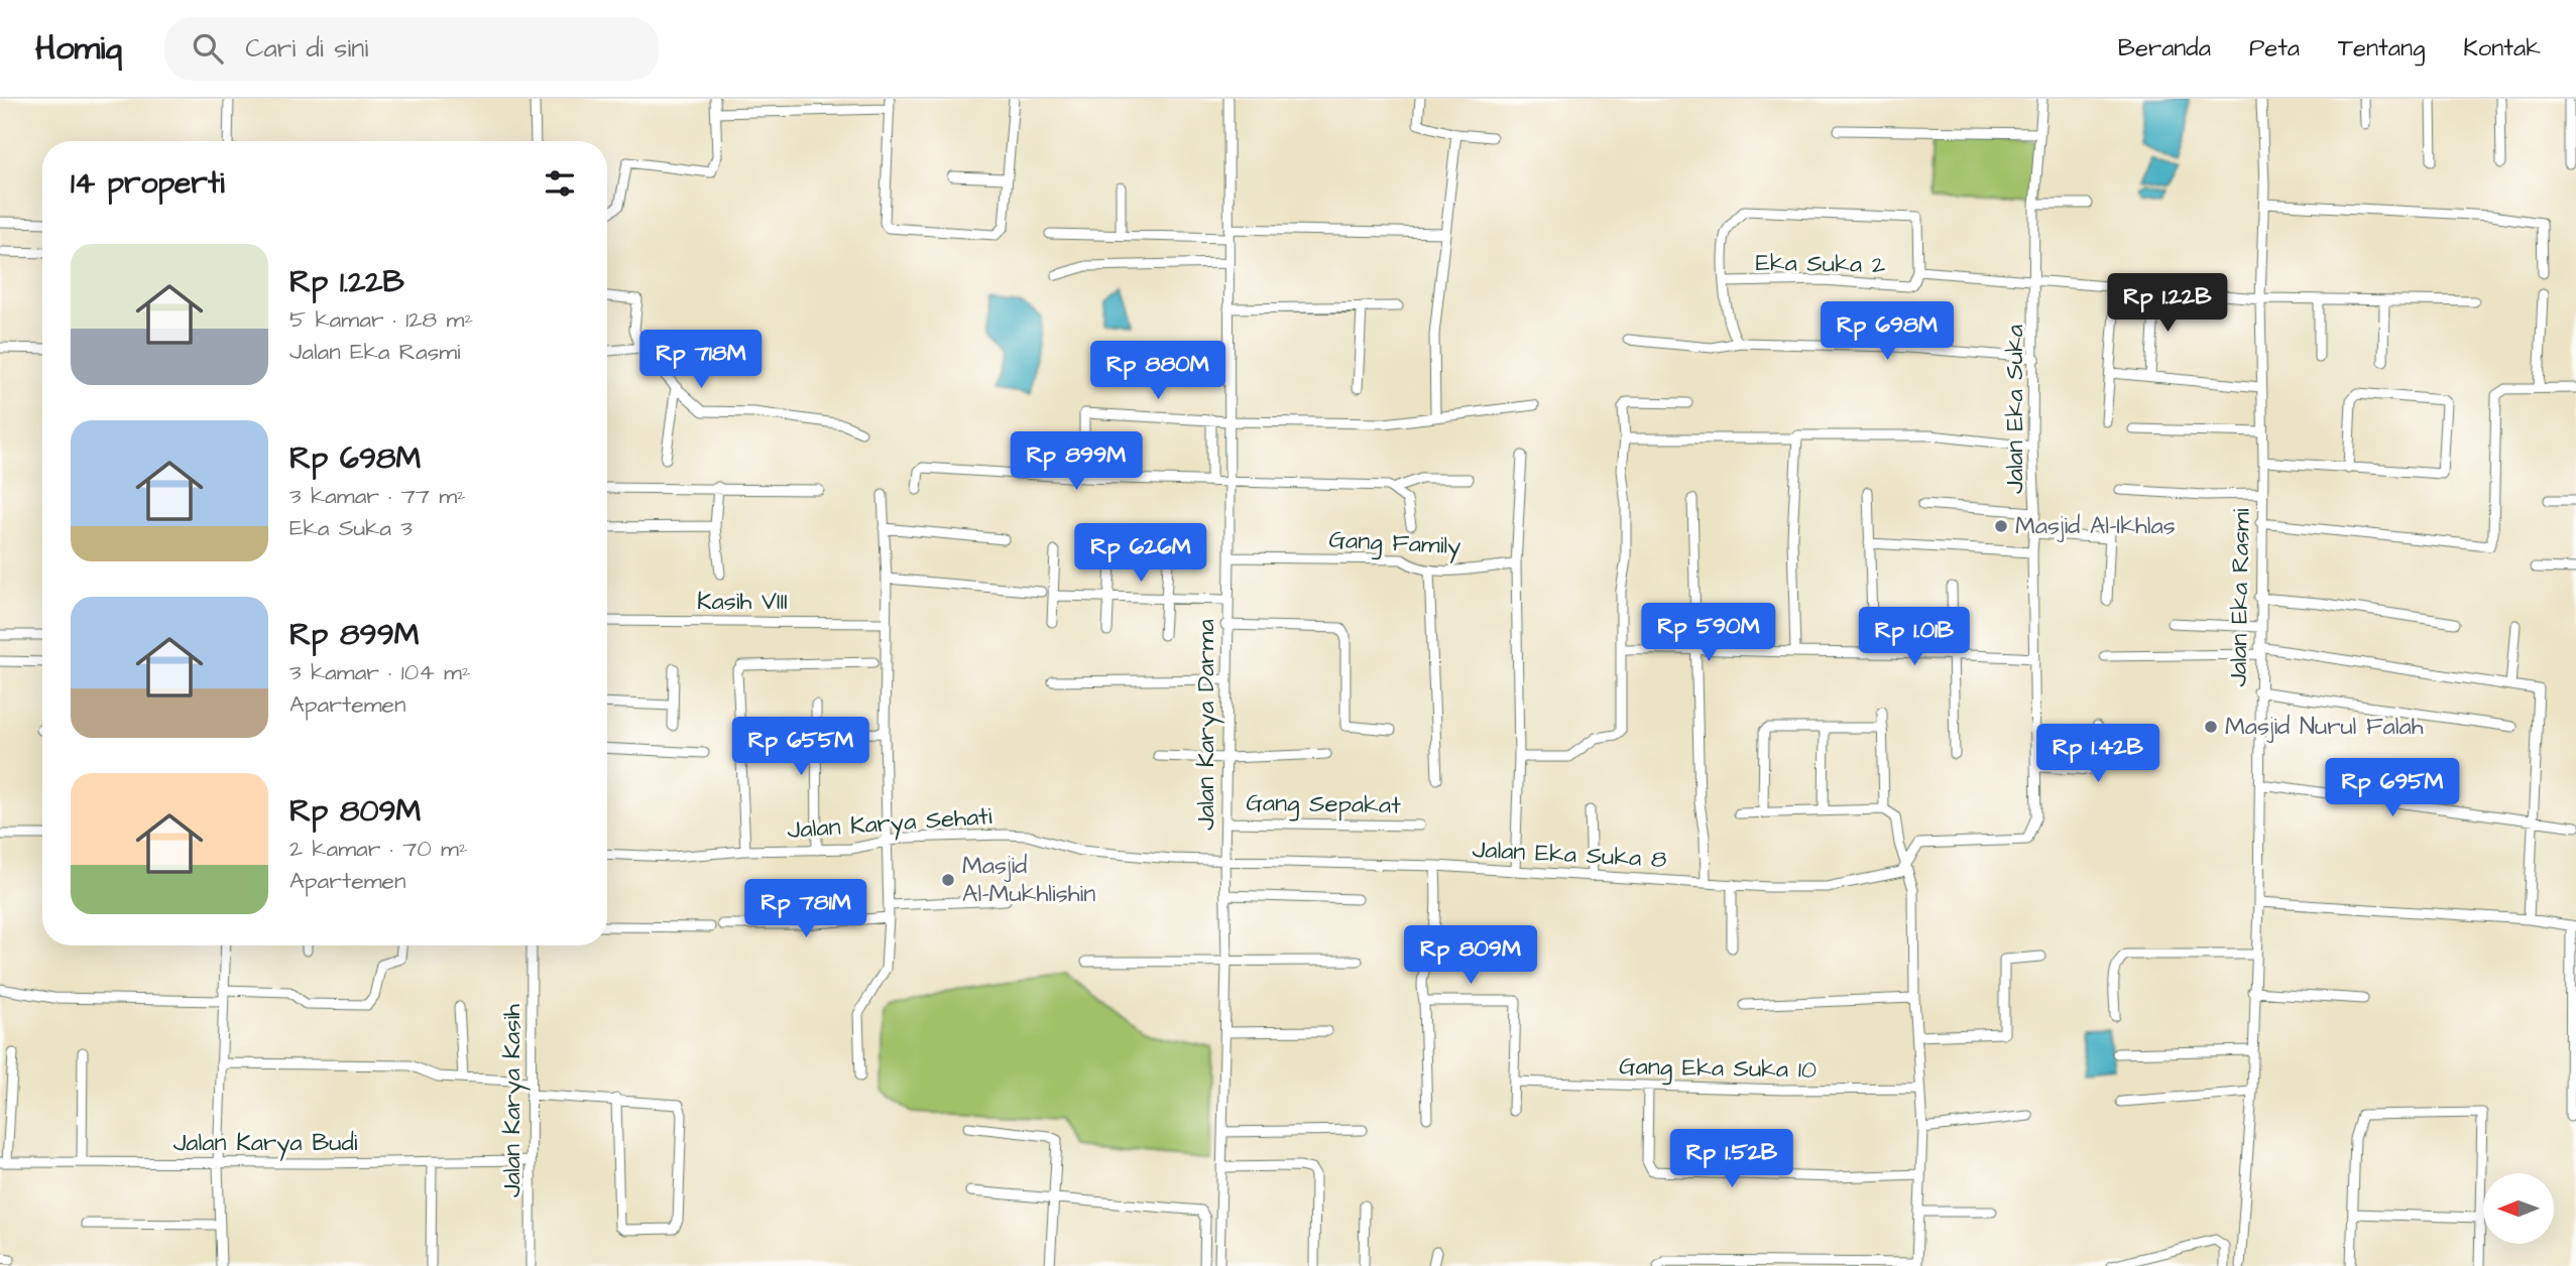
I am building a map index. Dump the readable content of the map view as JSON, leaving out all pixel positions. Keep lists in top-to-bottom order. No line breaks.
{"streets":{"street":["Eka Suka 2","Jalan Eka Suka","Gang Family","Jalan Eka Rasmi","Kasih VIII","Jalan Karya Darma","Gang Sepakat","Jalan Karya Sehati","Jalan Eka Suka 8","Gang Eka Suka 10","Jalan Karya Kasih","Jalan Karya Budi"]},"crossings":[["Eka Suka 2","Jalan Eka Suka"],["Eka Suka 2","Jalan Eka Rasmi"],["Jalan Eka Suka","Jalan Eka Suka 8"],["Gang Family","Jalan Karya Darma"],["Jalan Karya Darma","Gang Sepakat"],["Jalan Karya Darma","Jalan Karya Sehati"],["Jalan Karya Darma","Jalan Eka Suka 8"],["Jalan Karya Sehati","Jalan Eka Suka 8"],["Jalan Karya Kasih","Jalan Karya Budi"]],"places":["Masjid Al-Ikhlas","Masjid Nurul Falah","Masjid Al-Mukhlishin"],"north":"left","page":{"header":"Homiq","search":"Cari di sini","nav":["Beranda","Peta","Tentang","Kontak"],"heading":"14 properti","list":[{"name":"Rp 1.22B","note":"5 kamar · 128 m² · Jalan Eka Rasmi"},{"name":"Rp 698M","note":"3 kamar · 77 m² · Eka Suka 3"},{"name":"Rp 899M","note":"3 kamar · 104 m² · Apartemen"},{"name":"Rp 809M","note":"2 kamar · 70 m² · Apartemen"}],"price":["Rp 1.22B","Rp 698M","Rp 718M","Rp 880M","Rp 899M","Rp 626M","Rp 590M","Rp 1.01B","Rp 655M","Rp 1.42B","Rp 695M","Rp 781M","Rp 809M","Rp 1.52B"]}}
